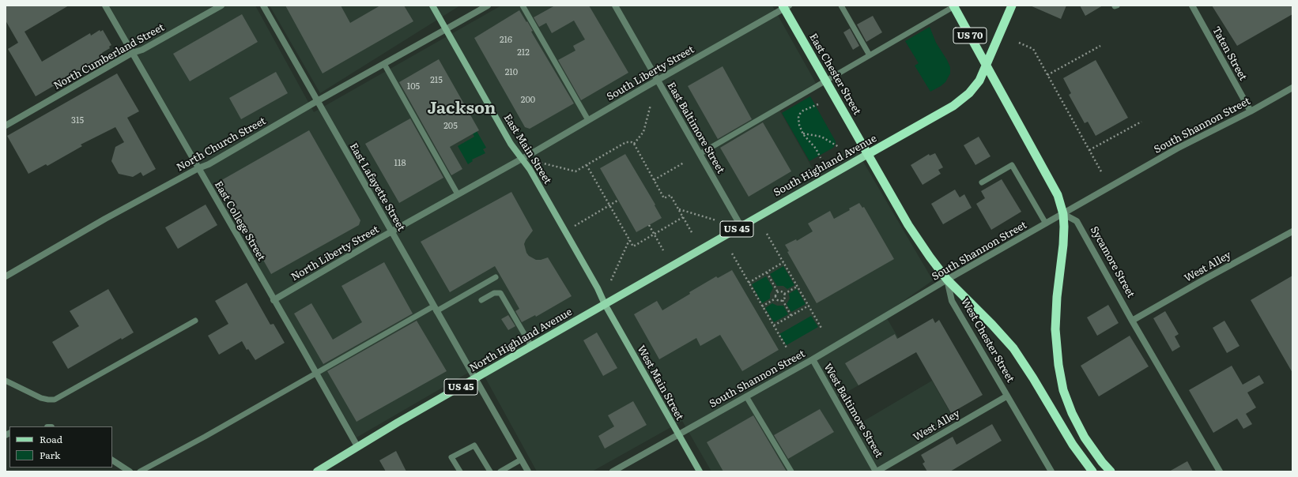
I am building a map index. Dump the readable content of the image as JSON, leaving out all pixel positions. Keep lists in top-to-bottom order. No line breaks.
{"streets":{"highway":["US 70","East Chester Street","South Highland Avenue","US 45","West Chester Street"],"main road":["East Main Street","North Highland Avenue","West Main Street"],"street":["Taten Street","North Cumberland Street","South Liberty Street","South Shannon Street","East Baltimore Street","North Church Street","East Lafayette Street","East College Street","North Liberty Street","Sycamore Street","West Alley","West Baltimore Street"]},"crossings":[["US 70","South Highland Avenue"],["Taten Street","South Shannon Street"],["North Cumberland Street","East College Street"],["South Liberty Street","East Chester Street"],["South Liberty Street","East Baltimore Street"],["South Liberty Street","East Main Street"],["South Liberty Street","North Liberty Street"],["East Chester Street","South Highland Avenue"],["East Chester Street","West Chester Street"],["South Shannon Street","Sycamore Street"],["South Shannon Street","West Chester Street"],["South Shannon Street","West Main Street"],["South Shannon Street","West Baltimore Street"],["East Baltimore Street","South Highland Avenue"],["North Church Street","East Main Street"],["North Church Street","East Lafayette Street"],["North Church Street","East College Street"],["East Main Street","South Highland Avenue"],["East Main Street","North Liberty Street"],["East Main Street","North Highland Avenue"],["East Main Street","West Main Street"],["South Highland Avenue","North Highland Avenue"],["South Highland Avenue","West Chester Street"],["South Highland Avenue","West Main Street"],["East Lafayette Street","North Liberty Street"],["East Lafayette Street","North Highland Avenue"],["East College Street","North Liberty Street"],["East College Street","North Highland Avenue"],["Sycamore Street","West Alley"],["West Alley","West Chester Street"],["West Alley","West Baltimore Street"],["North Highland Avenue","West Main Street"]],"districts":["Jackson"],"house_numbers":["216","212","210","215","105","200","315","205","118"],"legend":["Road","Park"]}
